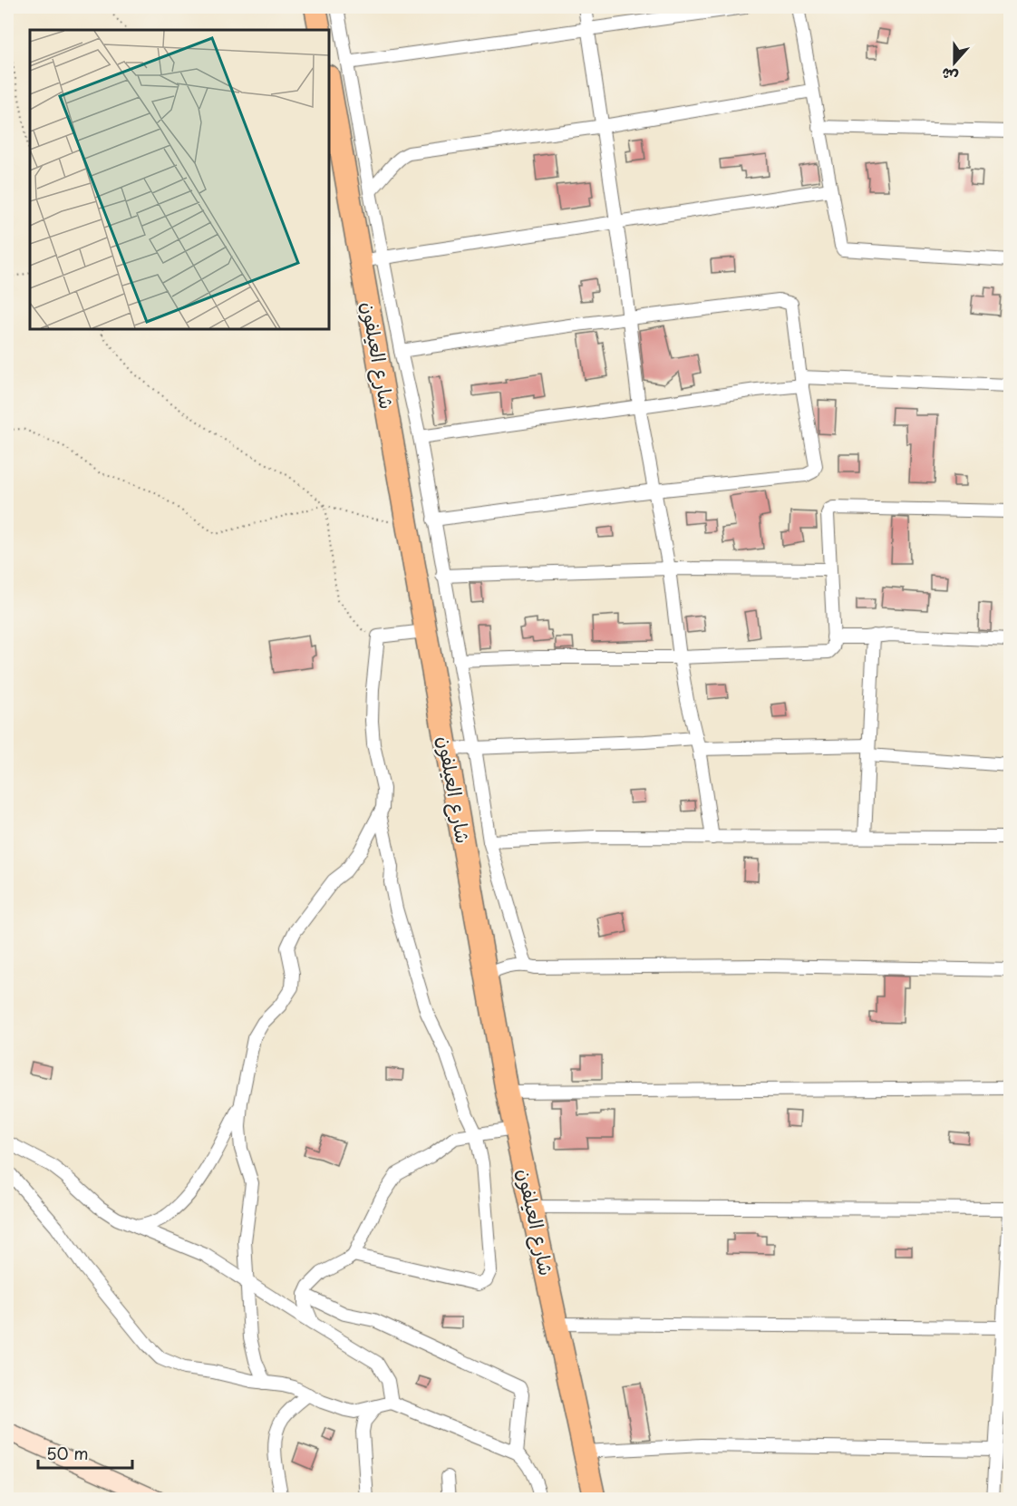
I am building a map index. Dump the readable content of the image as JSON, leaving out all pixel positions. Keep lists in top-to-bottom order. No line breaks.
{"streets":{"highway":["شارع العيلفون"]},"scale_bar":"50 m","north":"bottom"}
